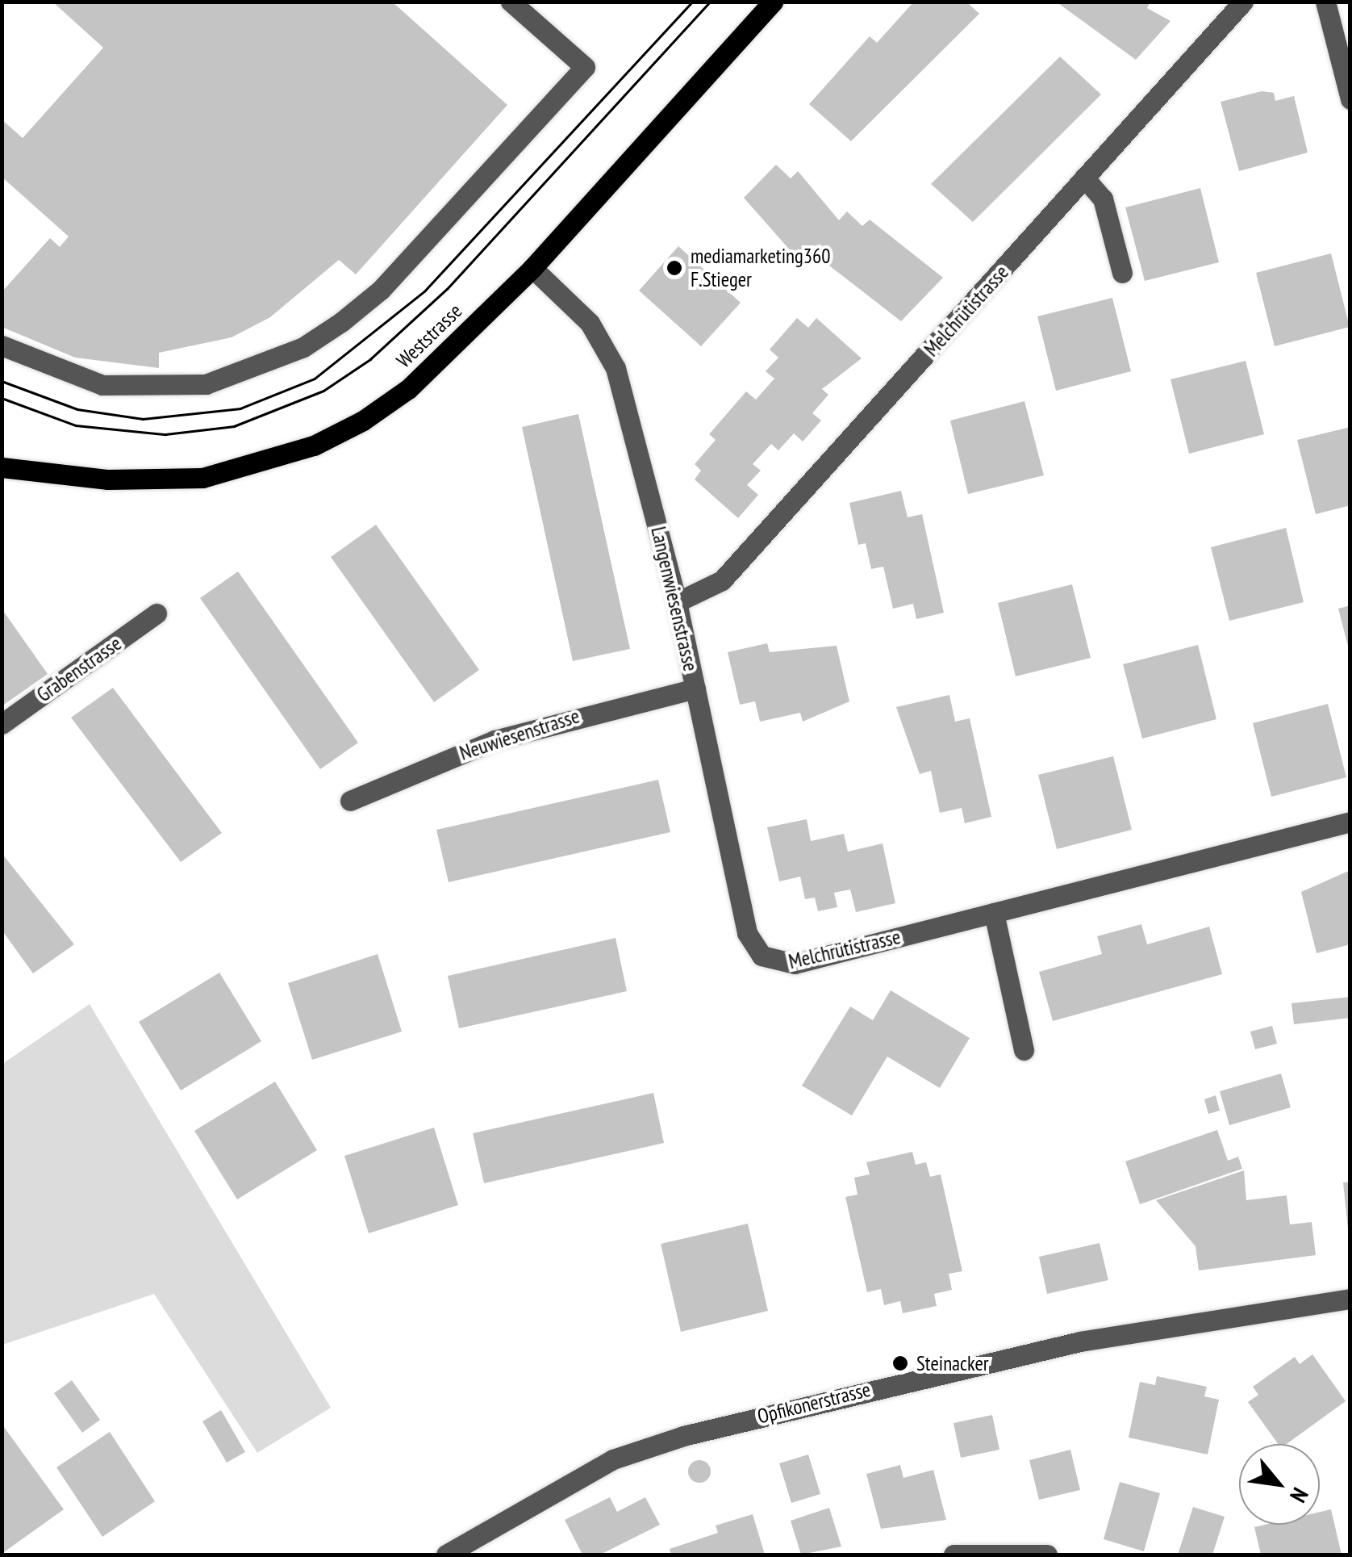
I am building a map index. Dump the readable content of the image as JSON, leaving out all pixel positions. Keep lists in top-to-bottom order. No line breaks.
{"streets":{"main road":["Weststrasse"],"street":["Melchrütistrasse","Langenwiesenstrasse","Grabenstrasse","Neuwiesenstrasse","Opfikonerstrasse"]},"crossings":[["Melchrütistrasse","Langenwiesenstrasse"],["Weststrasse","Langenwiesenstrasse"],["Langenwiesenstrasse","Neuwiesenstrasse"]],"places":["mediamarketing360 F.Stieger","Steinacker"],"north":"bottom right"}
